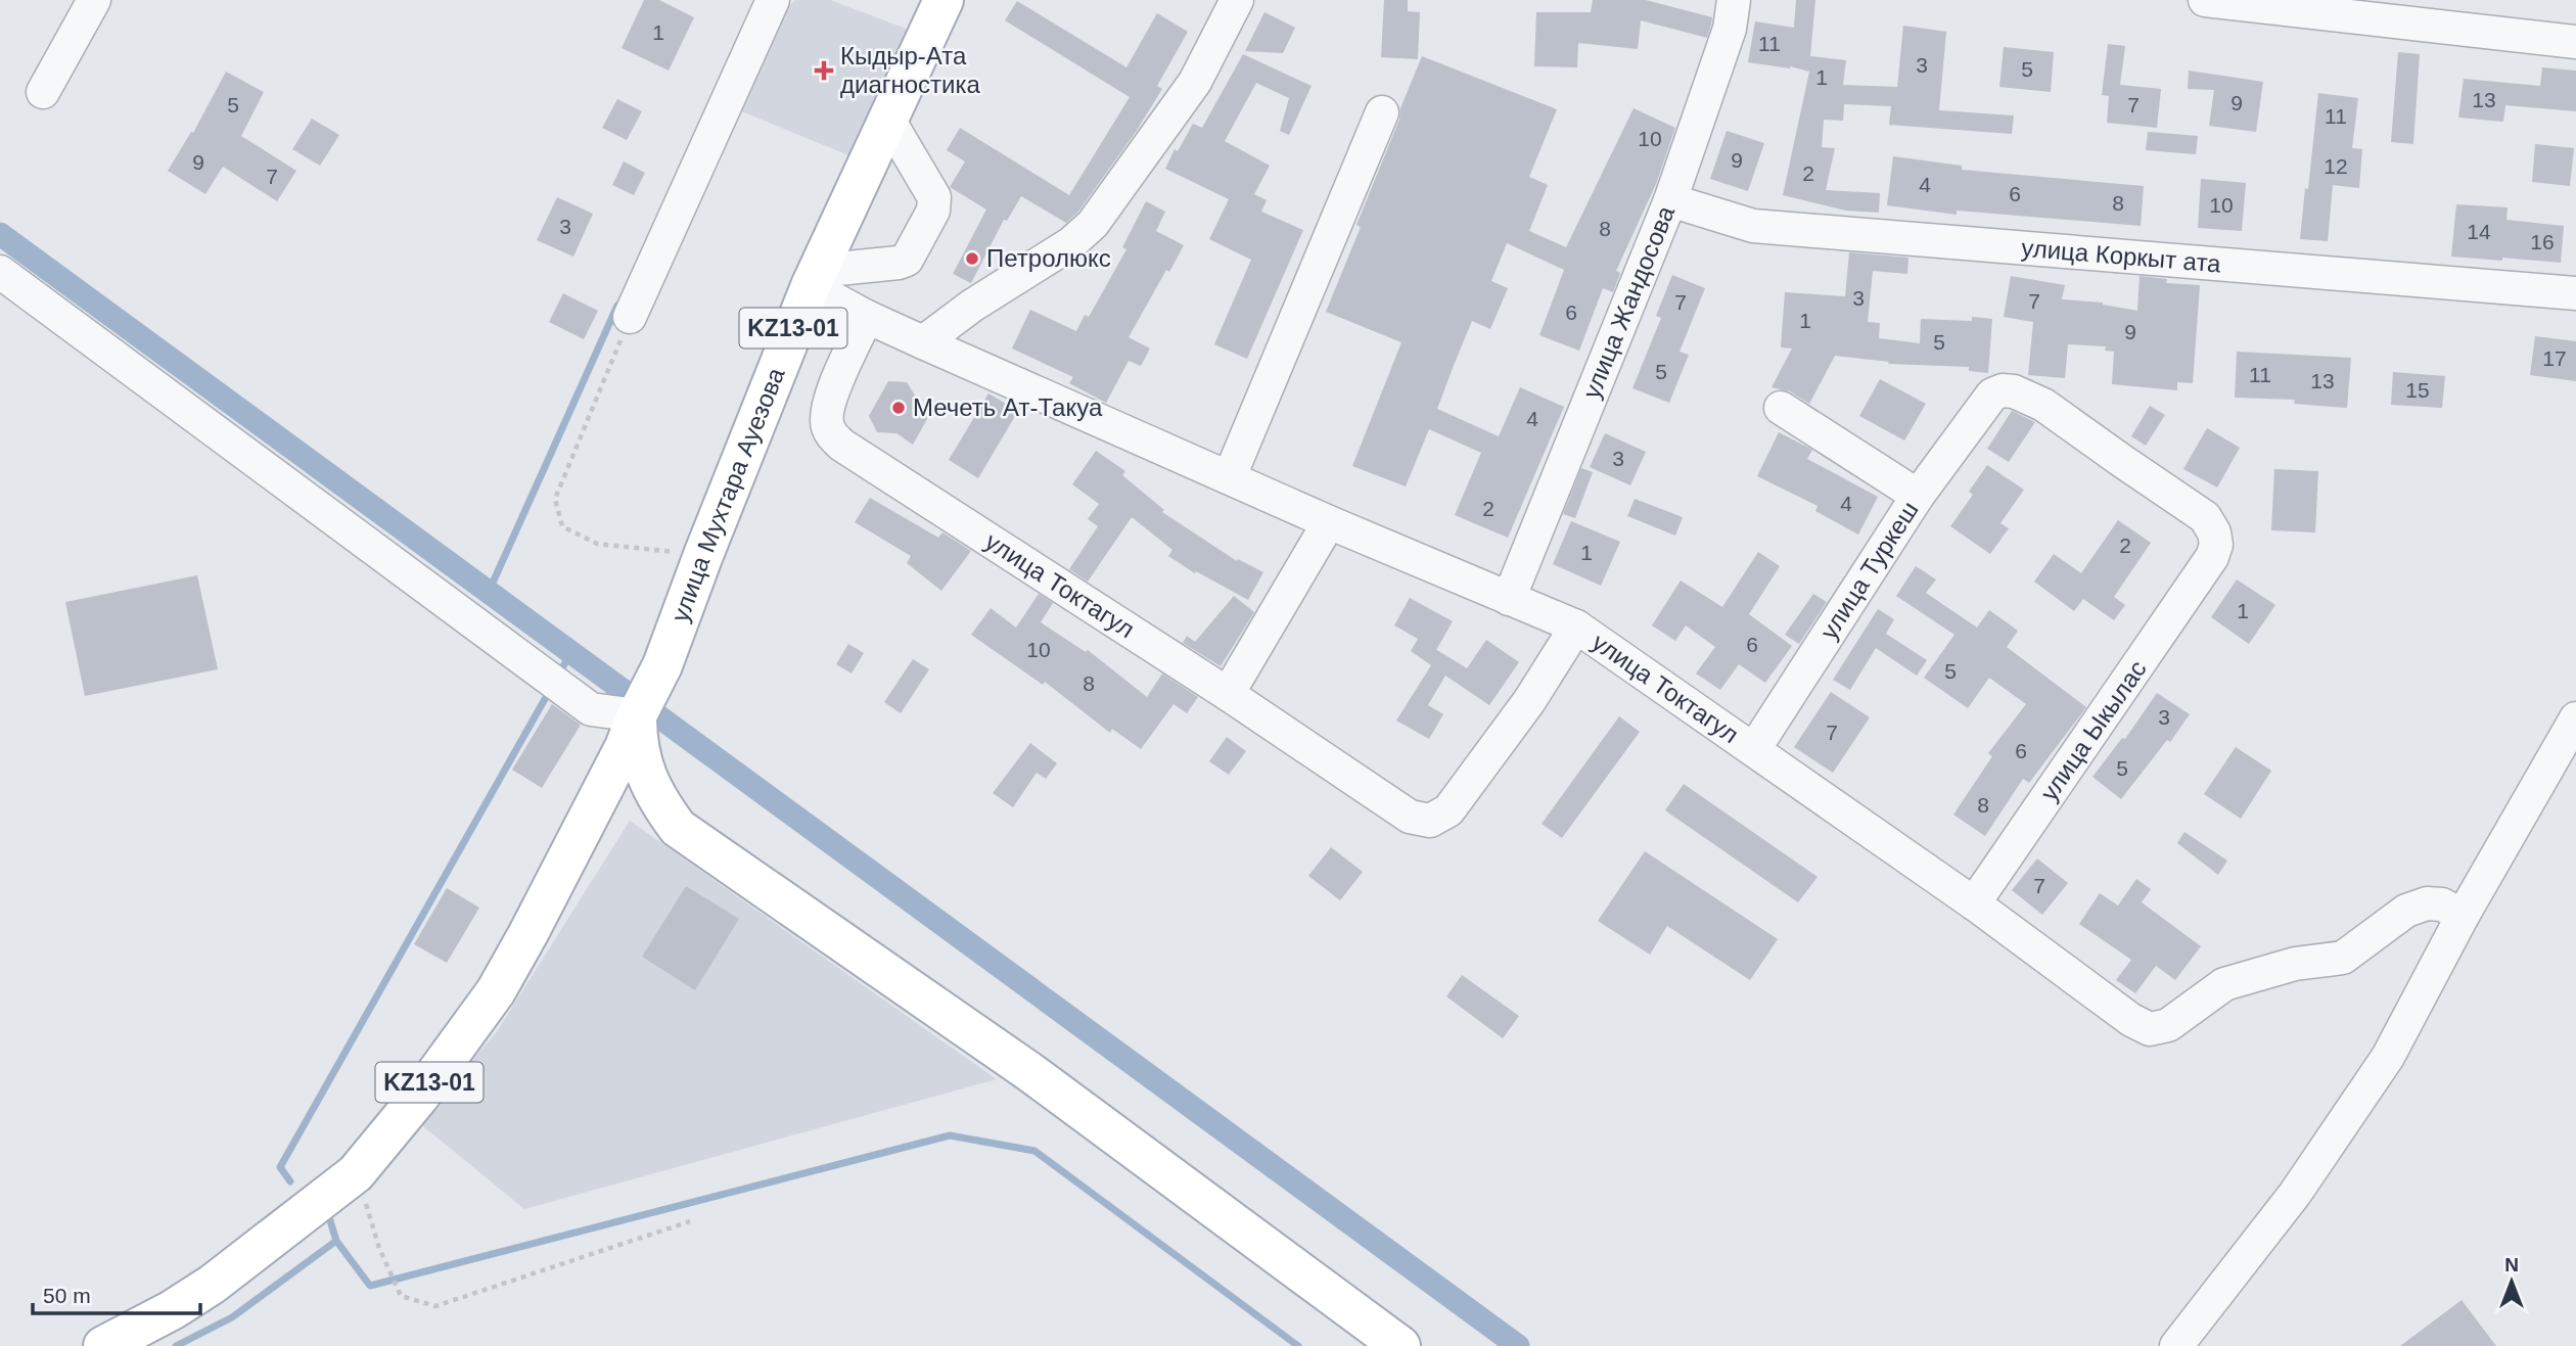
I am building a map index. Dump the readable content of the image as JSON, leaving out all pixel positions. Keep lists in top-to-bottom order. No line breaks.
{"streets":{"main road":["KZ13-01","улица Мухтара Ауезова"],"street":["улица Коркыт ата","улица Жандосова","улица Туркеш","улица Токтагул","улица Ыкылас"]},"crossings":[["улица Коркыт ата","улица Жандосова"],["улица Жандосова","улица Токтагул"],["KZ13-01","улица Мухтара Ауезова"],["улица Мухтара Ауезова","улица Токтагул"],["улица Туркеш","улица Токтагул"],["улица Туркеш","улица Ыкылас"],["улица Токтагул","улица Ыкылас"]],"places":{"health":["Кыдыр-Ата диагностика"],"other":["Петролюкс","Мечеть Ат-Такуа"]},"house_numbers":["1","11","3","5","1","13","9","5","7","11","10","9","9","12","2","7","4","6","8","10","3","8","14","16","3","7","7","6","1","9","5","17","5","11","13","15","4","3","4","2","2","1","1","6","10","5","8","3","7","6","5","8","7"],"scale_bar":"50 m","north":"top"}
